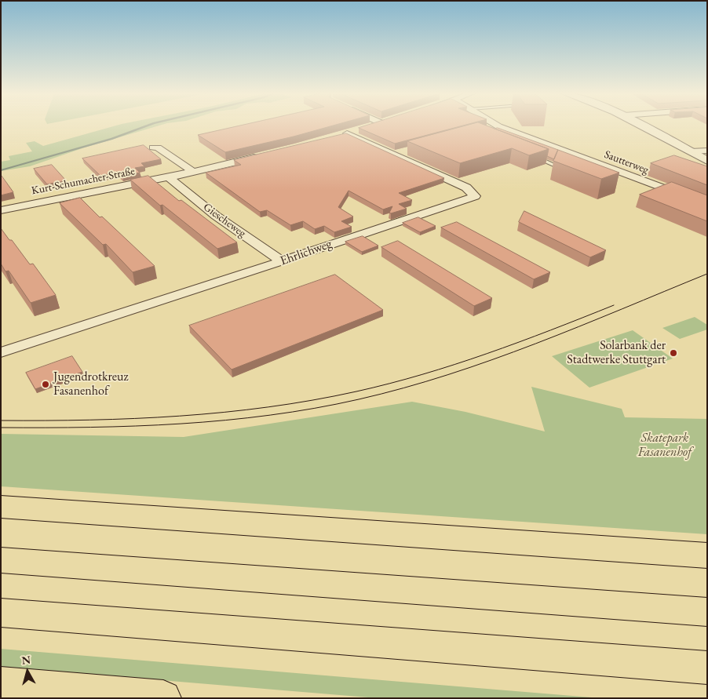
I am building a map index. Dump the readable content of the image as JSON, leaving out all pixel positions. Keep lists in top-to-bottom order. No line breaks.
{"streets":{"street":["Sautterweg","Kurt-Schumacher-Straße","Giescheweg","Ehrlichweg"]},"crossings":[["Kurt-Schumacher-Straße","Giescheweg"],["Giescheweg","Ehrlichweg"]],"parks":["Skatepark Fasanenhof"],"places":["Solarbank der Stadtwerke Stuttgart","Jugendrotkreuz Fasanenhof"],"north":"top"}
